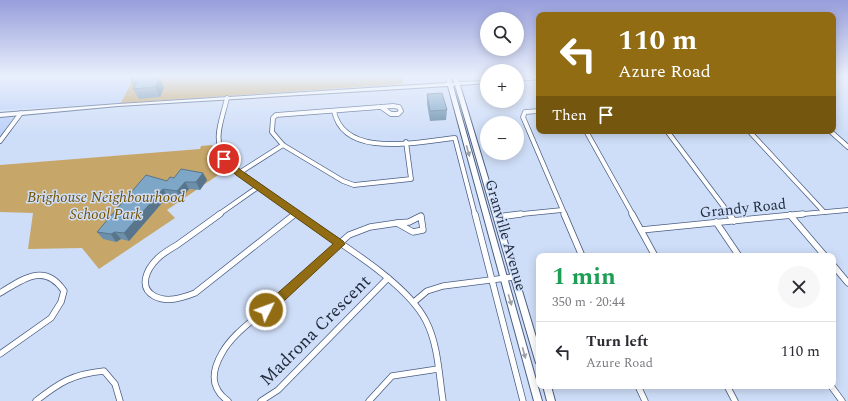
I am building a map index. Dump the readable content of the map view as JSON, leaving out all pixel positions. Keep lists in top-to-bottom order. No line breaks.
{"streets":{"main road":["Granville Avenue"],"street":["Grandy Road","Madrona Crescent"]},"parks":["Brighouse Neighbourhood School Park"],"page":{"map_buttons":["+","−"],"turn":["110 m","Azure Road"],"then":"Then","heading":["1 min","350 m · 20:44"],"list":[{"name":"Turn left","note":"Azure Road","value":"110 m"}]}}
